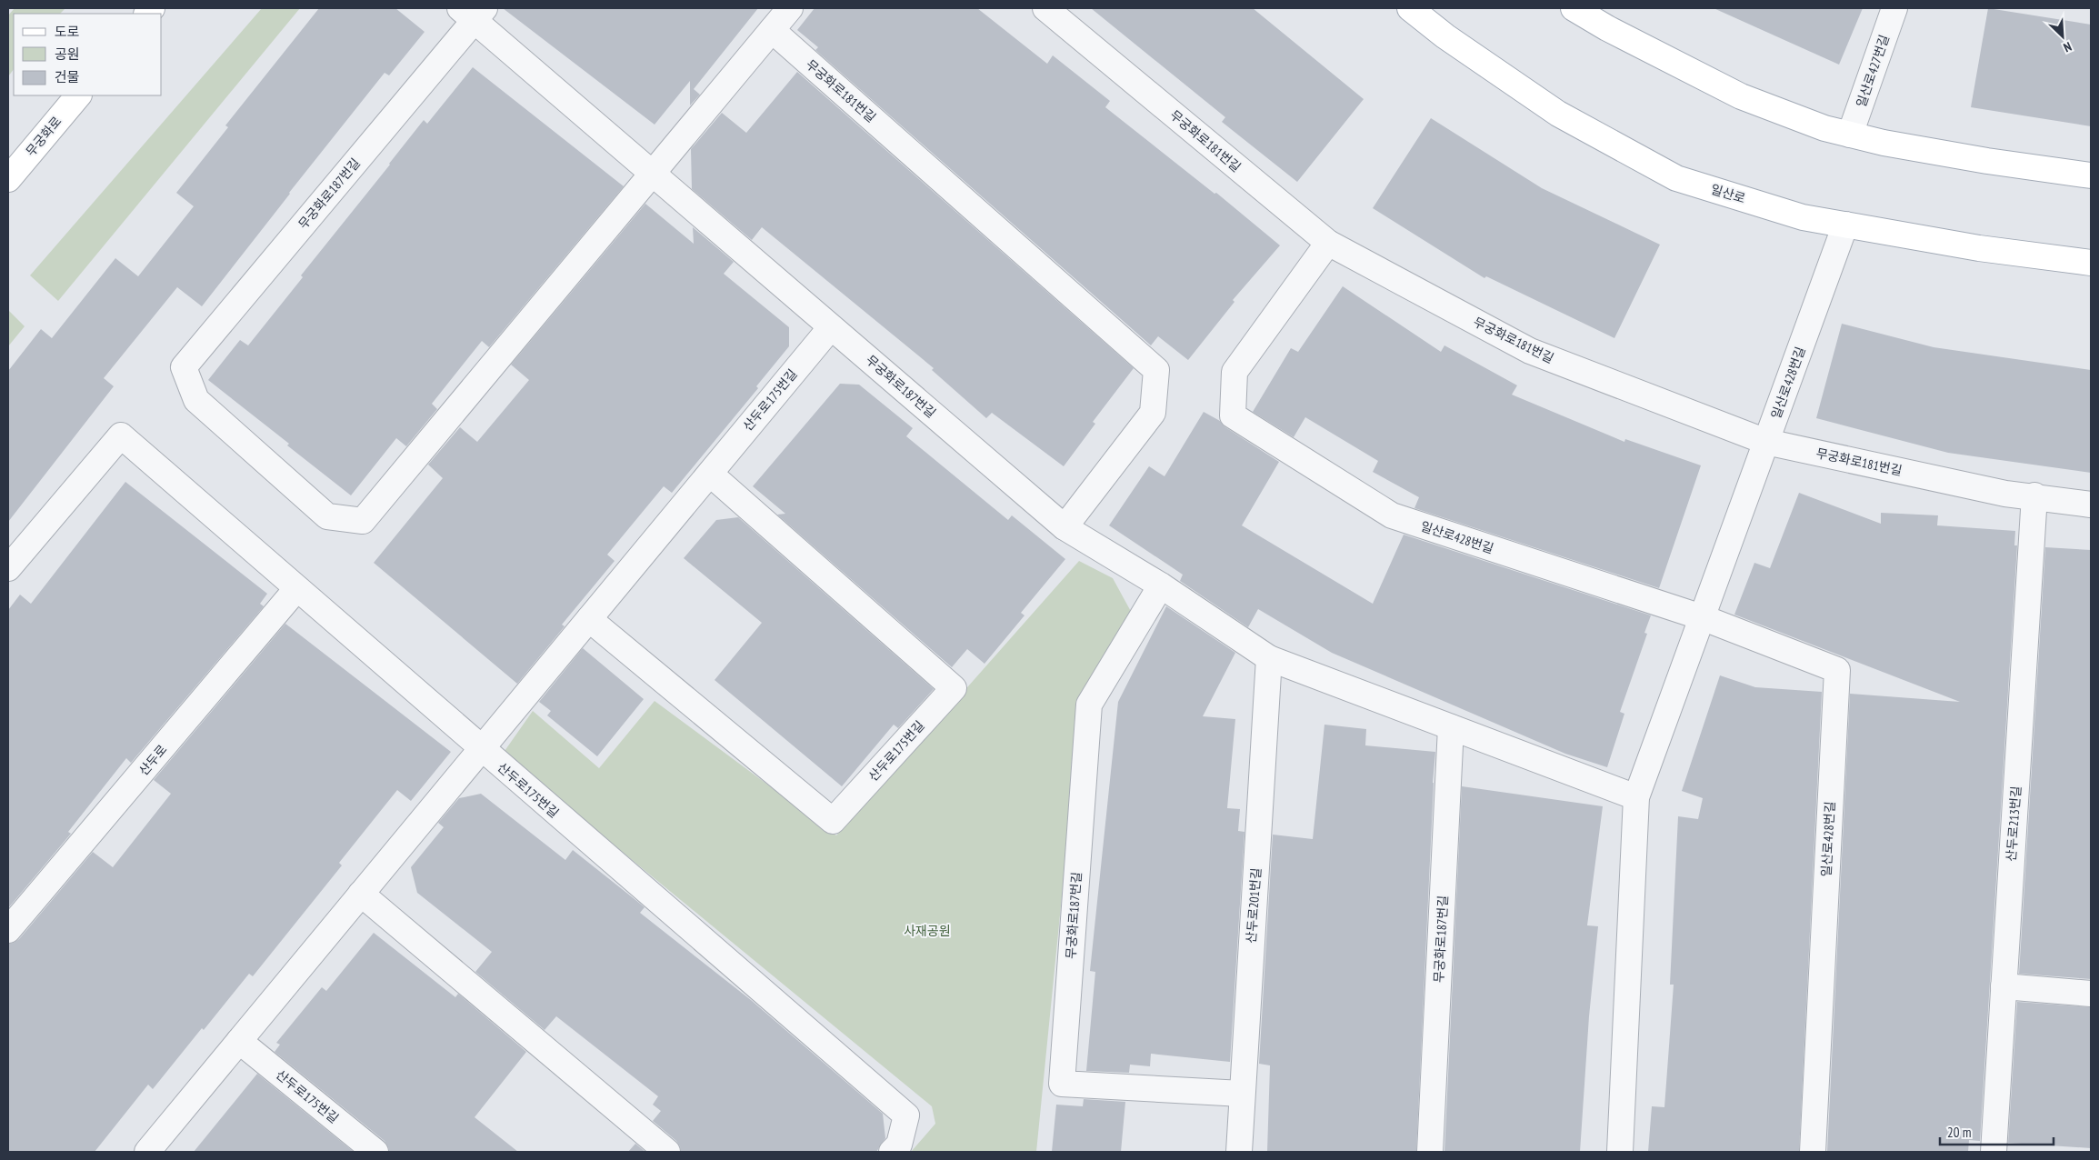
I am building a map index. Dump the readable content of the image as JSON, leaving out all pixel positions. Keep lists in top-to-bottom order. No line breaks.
{"streets":{"main road":["무궁화로","일산로"],"street":["일산로427번길","무궁화로181번길","무궁화로187번길","일산로428번길","산두로175번길","산두로","산두로213번길","산두로201번길"]},"crossings":[["무궁화로181번길","무궁화로187번길"],["무궁화로181번길","일산로428번길"],["무궁화로181번길","산두로213번길"],["무궁화로187번길","일산로428번길"],["무궁화로187번길","산두로175번길"],["무궁화로187번길","산두로201번길"],["일산로","일산로428번길"]],"parks":["사재공원"],"legend":["도로","공원","건물"],"scale_bar":"20 m","north":"bottom right"}
